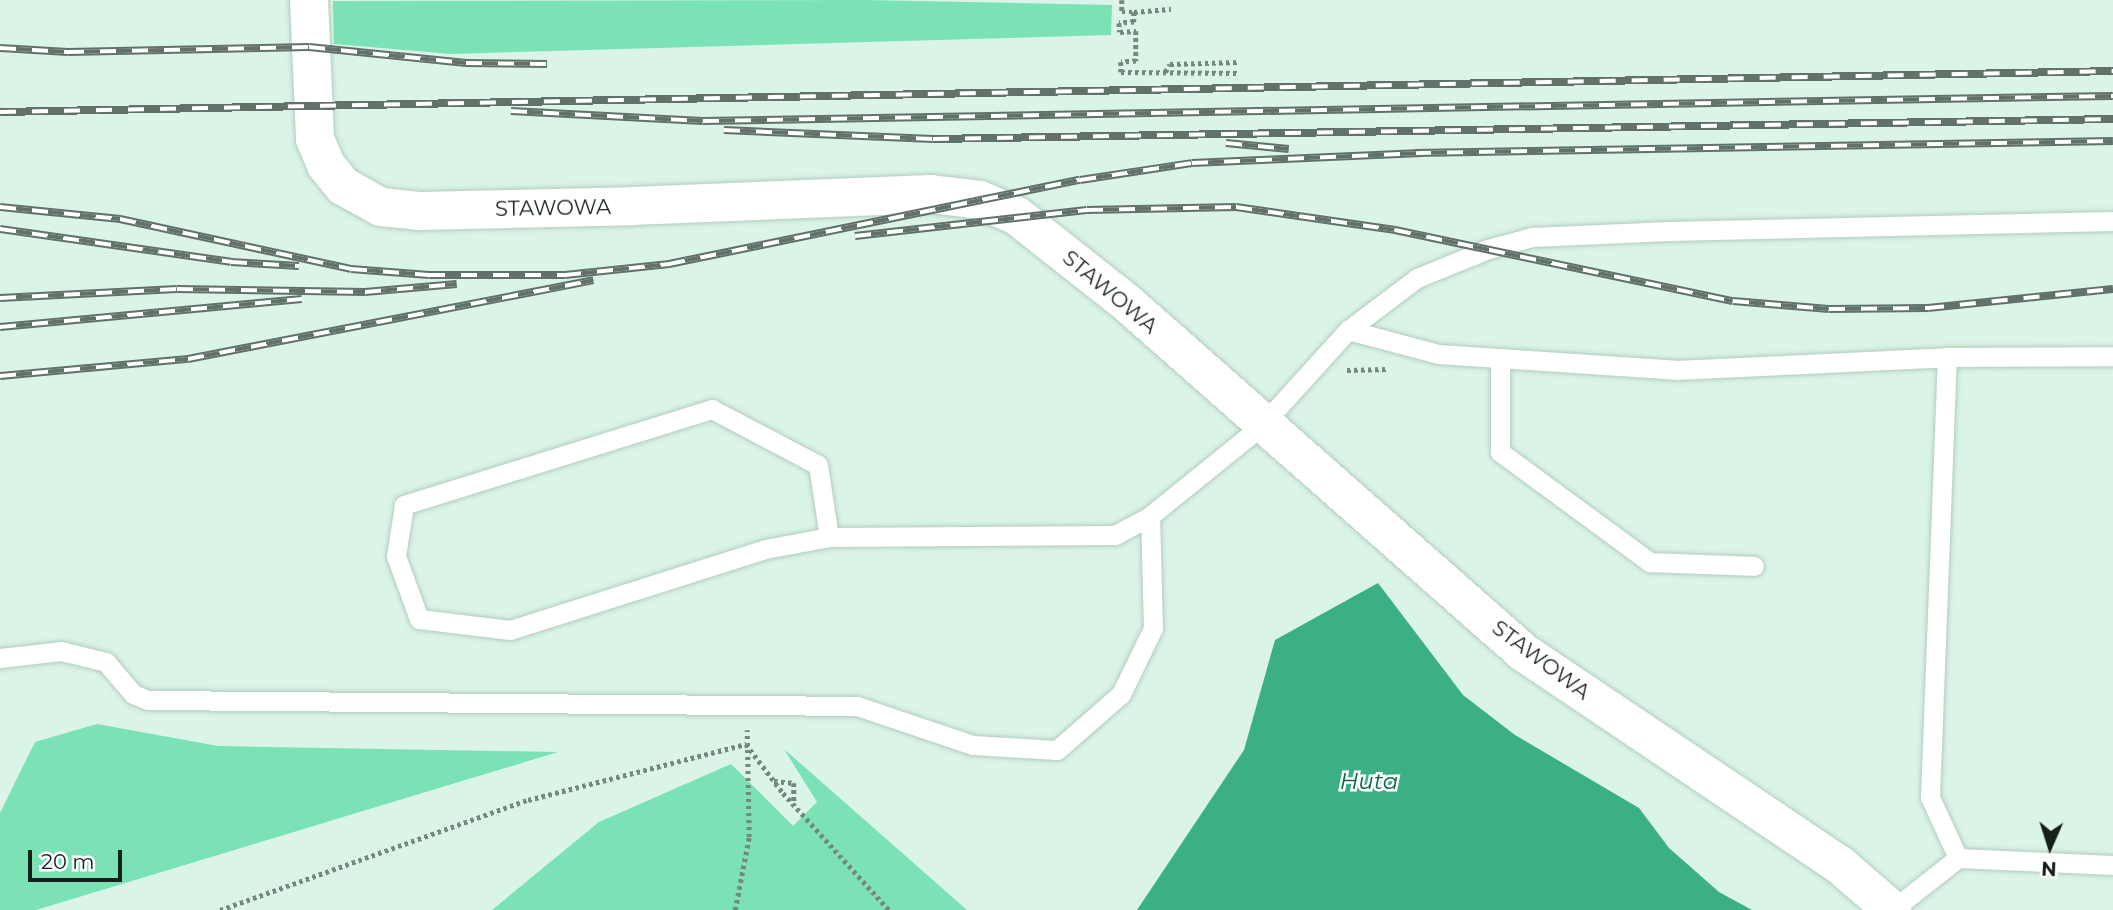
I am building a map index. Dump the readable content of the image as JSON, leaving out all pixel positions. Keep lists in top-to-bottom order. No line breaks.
{"streets":{"street":["STAWOWA"]},"water":["Huta"],"scale_bar":"20 m","north":"bottom"}
